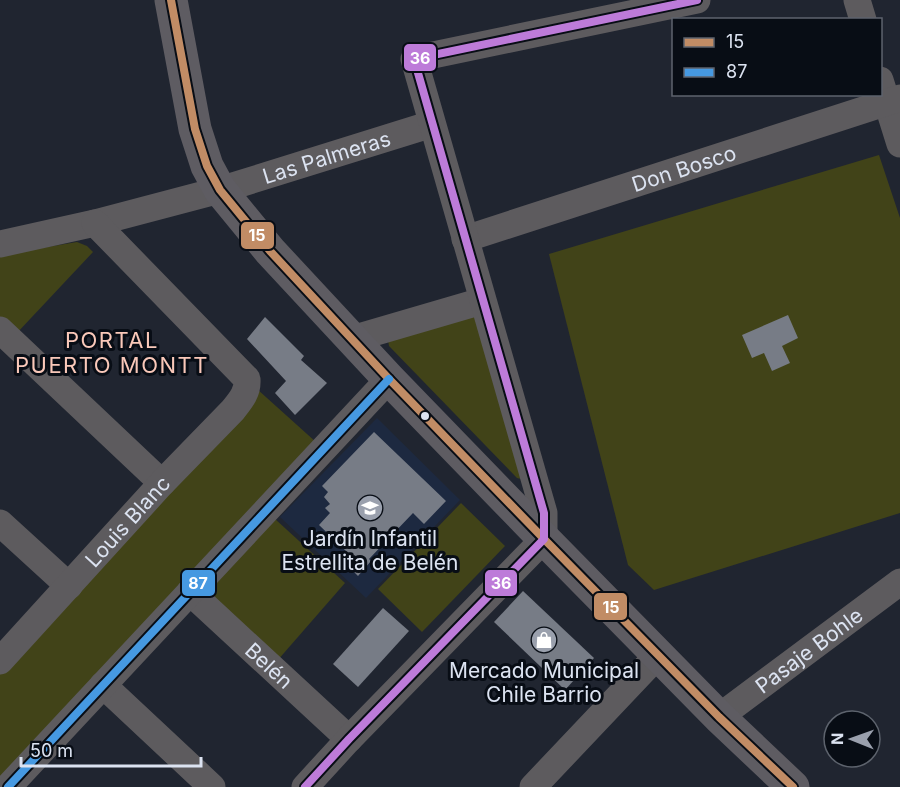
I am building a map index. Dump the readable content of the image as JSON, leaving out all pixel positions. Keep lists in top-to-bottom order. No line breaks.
{"streets":{"street":["Las Palmeras","Don Bosco","Louis Blanc","Pasaje Bohle","Belén"]},"crossings":[["Las Palmeras","Louis Blanc"]],"districts":["PORTAL PUERTO MONTT"],"places":{"school or university":["Jardín Infantil Estrellita de Belén"],"shop":["Mercado Municipal Chile Barrio"]},"lines":["transit line 15","transit line 36","transit line 87"],"legend":["15","87"],"scale_bar":"50 m","north":"left"}
